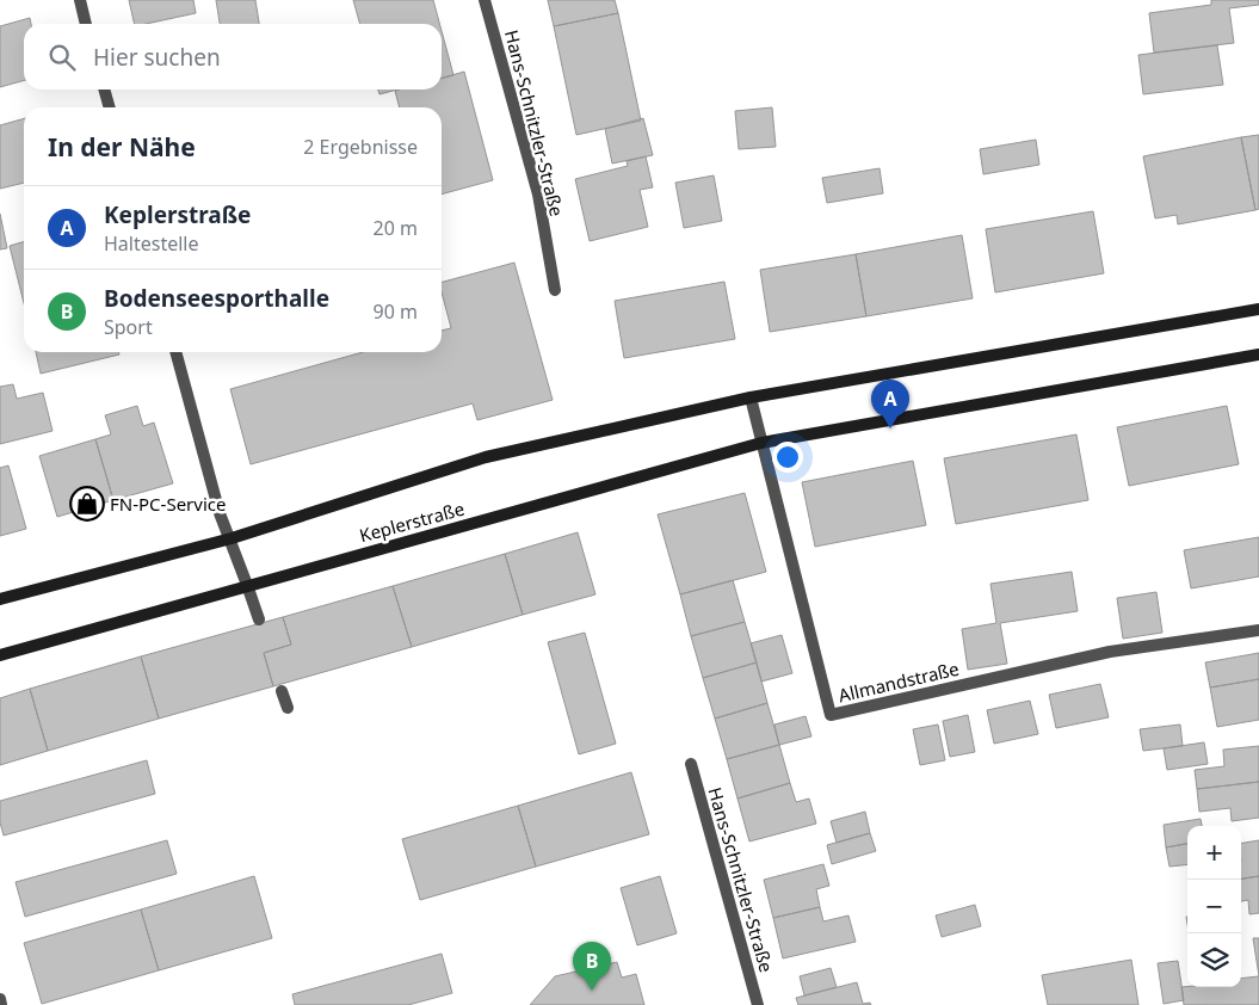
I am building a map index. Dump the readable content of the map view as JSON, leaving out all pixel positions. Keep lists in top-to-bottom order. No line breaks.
{"streets":{"street":["Hans-Schnitzler-Straße","Keplerstraße","Allmandstraße"]},"crossings":[["Keplerstraße","Allmandstraße"]],"places":{"shop":["FN-PC-Service"]},"page":{"search":"Hier suchen","heading":["In der Nähe","2 Ergebnisse"],"list":[{"mark":"A","name":"Keplerstraße","note":"Haltestelle","value":"20 m"},{"mark":"B","name":"Bodenseesporthalle","note":"Sport","value":"90 m"}],"pins":["A","B"],"map_buttons":["+","−"]}}
